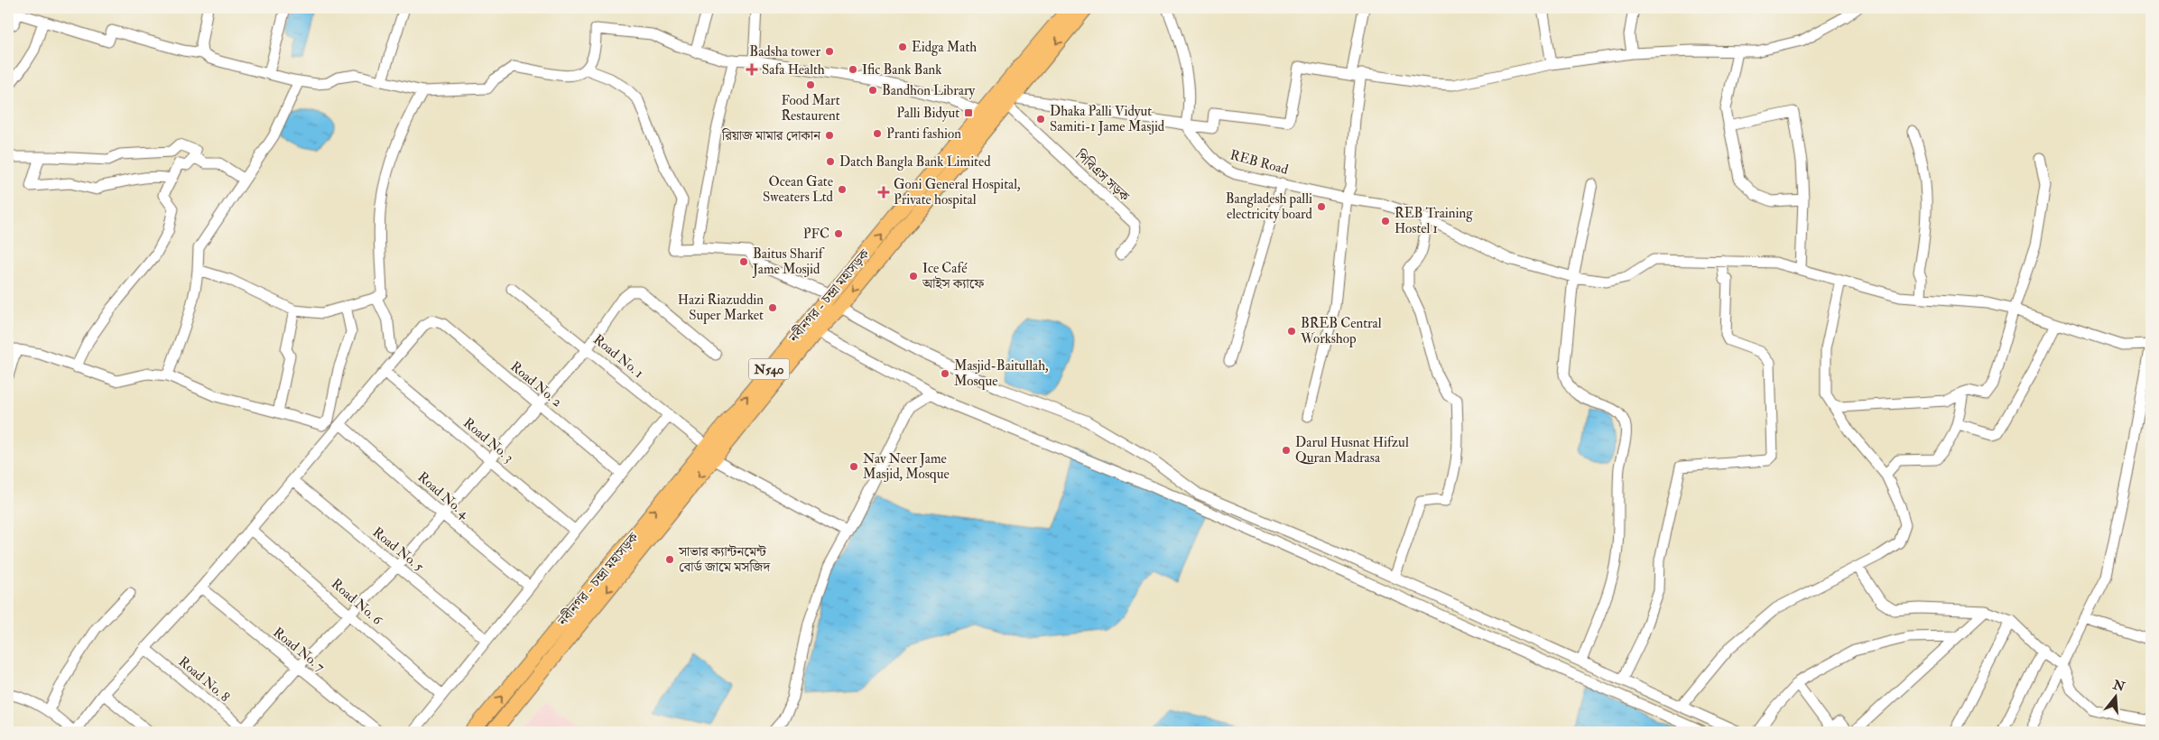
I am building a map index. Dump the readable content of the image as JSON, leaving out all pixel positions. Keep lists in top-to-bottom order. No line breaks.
{"streets":{"highway":["নবীনগর - চন্দ্রা মহাসড়ক","N540"],"street":["REB Road","পিবিএস সড়ক","Road No. 1","Road No. 2","Road No. 3","Road No. 4","Road No. 5","Road No. 6","Road No. 7","Road No. 8"]},"crossings":[["পিবিএস সড়ক","নবীনগর - চন্দ্রা মহাসড়ক"],["নবীনগর - চন্দ্রা মহাসড়ক","Road No. 1"],["Road No. 2","Road No. 3"]],"places":{"other":["Eidga Math","Badsha tower","Ific Bank Bank","Food Mart Restaurent","Bandhon Library","Dhaka Palli Vidyut Samiti-1 Jame Masjid","Pranti fashion","রিয়াজ মামার দোকান","Datch Bangla Bank Limited","Ocean Gate Sweaters Ltd","Bangladesh palli electricity board","REB Training Hostel 1","PFC","Baitus Sharif Jame Mosjid","Ice Café আইস ক্যাফে","Hazi Riazuddin Super Market","BREB Central Workshop","Masjid-Baitullah, Mosque","Darul Husnat Hifzul Quran Madrasa","Nav Neer Jame Masjid, Mosque","সাভার ক্যান্টনমেন্ট বোর্ড জামে মসজিদ"],"health":["Safa Health","Goni General Hospital, Private hospital"],"transit":["Palli Bidyut"]},"north":"top"}
